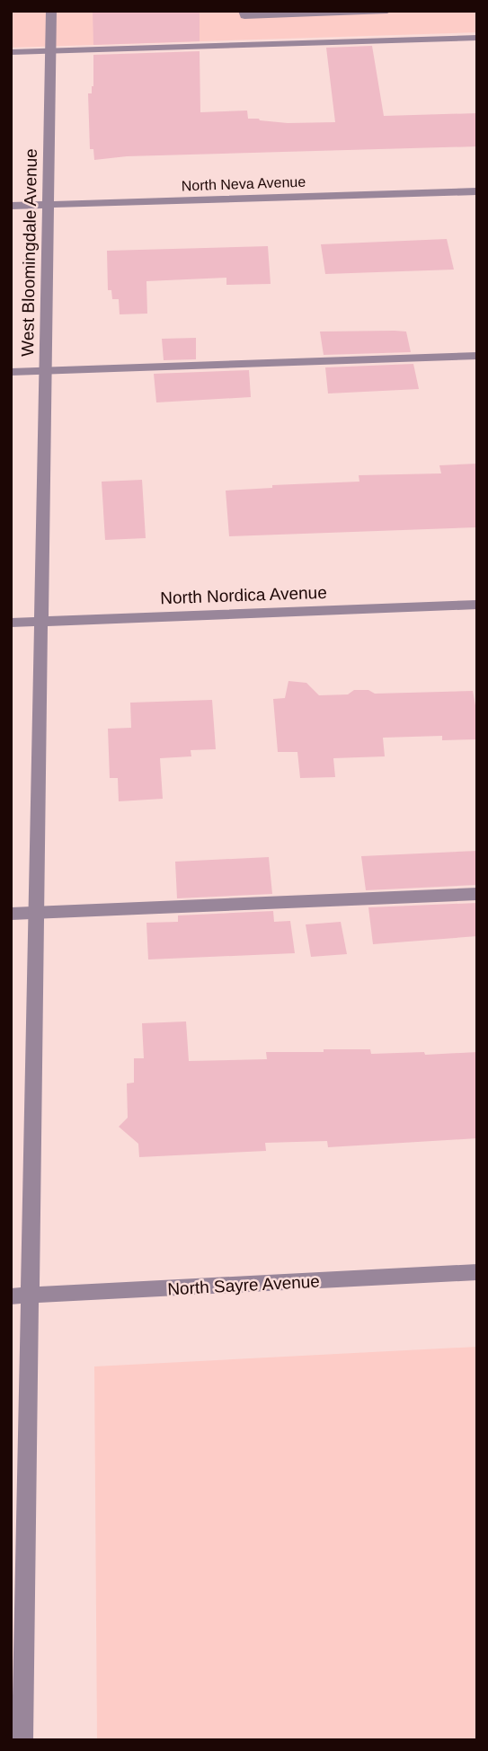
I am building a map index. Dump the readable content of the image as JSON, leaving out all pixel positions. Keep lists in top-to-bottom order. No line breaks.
{"streets":{"street":["North Neva Avenue","West Bloomingdale Avenue","North Nordica Avenue","North Sayre Avenue"]},"crossings":[["North Neva Avenue","West Bloomingdale Avenue"],["West Bloomingdale Avenue","North Nordica Avenue"],["West Bloomingdale Avenue","North Sayre Avenue"]]}
